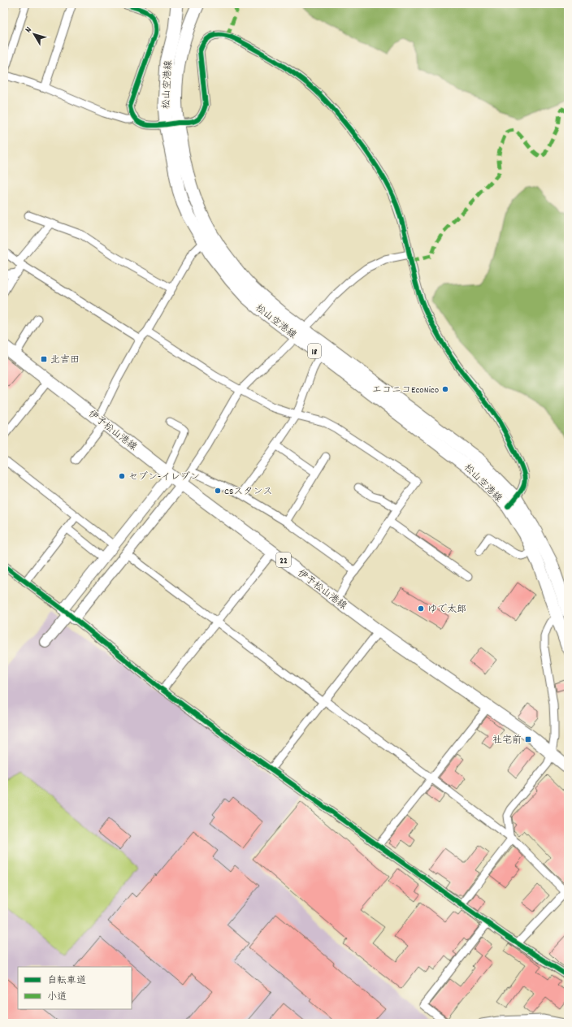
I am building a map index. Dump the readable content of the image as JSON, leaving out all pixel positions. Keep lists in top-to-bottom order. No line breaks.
{"streets":{"main road":["松山空港線","18","伊予松山港線","22"]},"places":{"transit":["北吉田","社宅前"],"other":["エコニコEcoNico","セブン-イレブン","CSスタンス","ゆで太郎"]},"legend":["自転車道","小道"],"north":"top left"}
